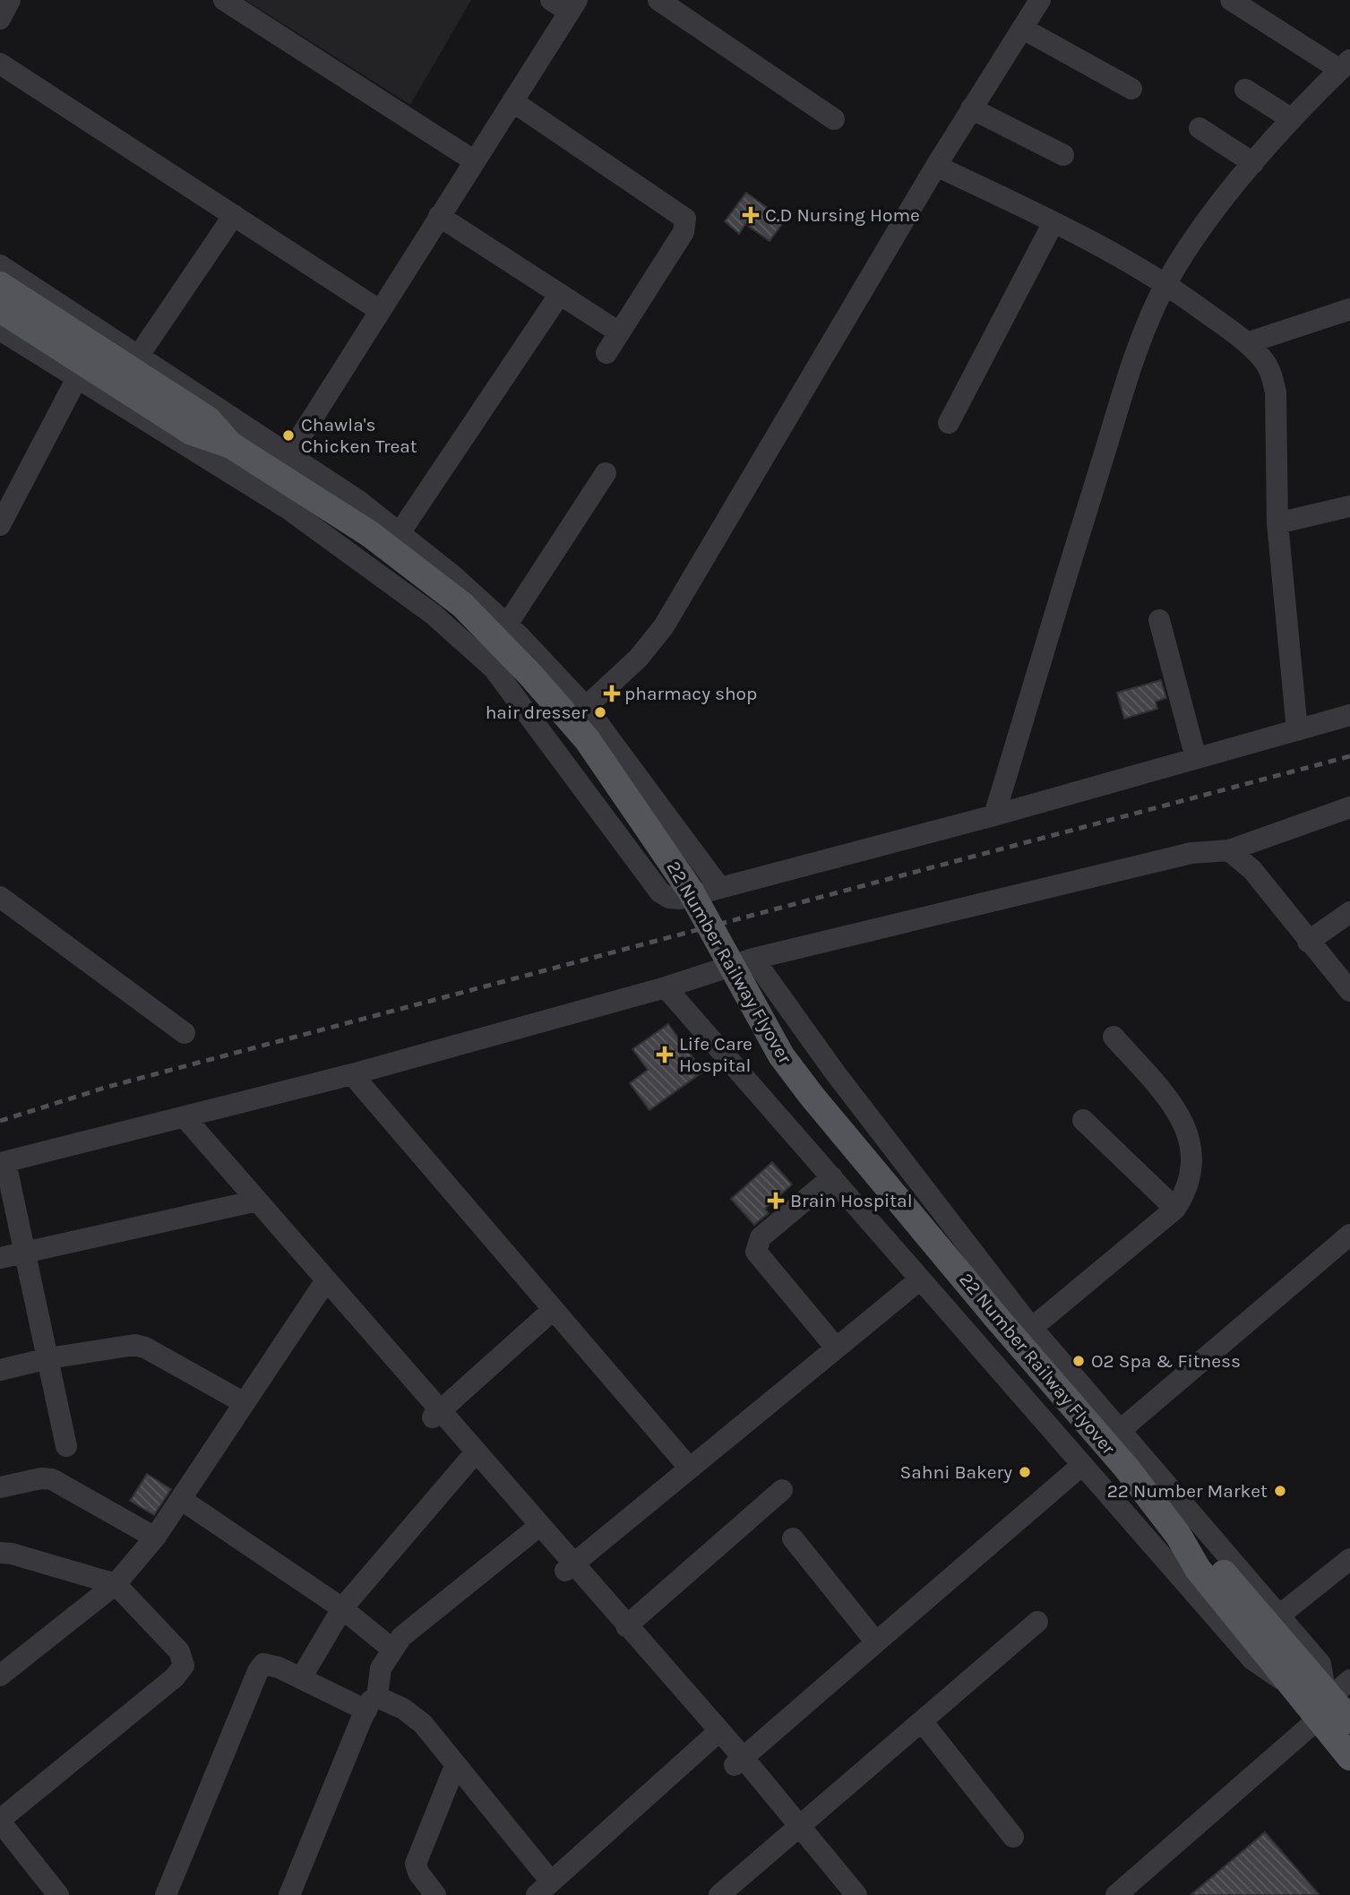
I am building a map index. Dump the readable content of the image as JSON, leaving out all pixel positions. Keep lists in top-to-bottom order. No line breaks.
{"streets":{"main road":["22 Number Railway Flyover"]},"places":{"health":["C.D Nursing Home","pharmacy shop","Life Care Hospital","Brain Hospital"],"other":["Chawla's Chicken Treat","hair dresser","O2 Spa & Fitness","Sahni Bakery","22 Number Market"]}}
